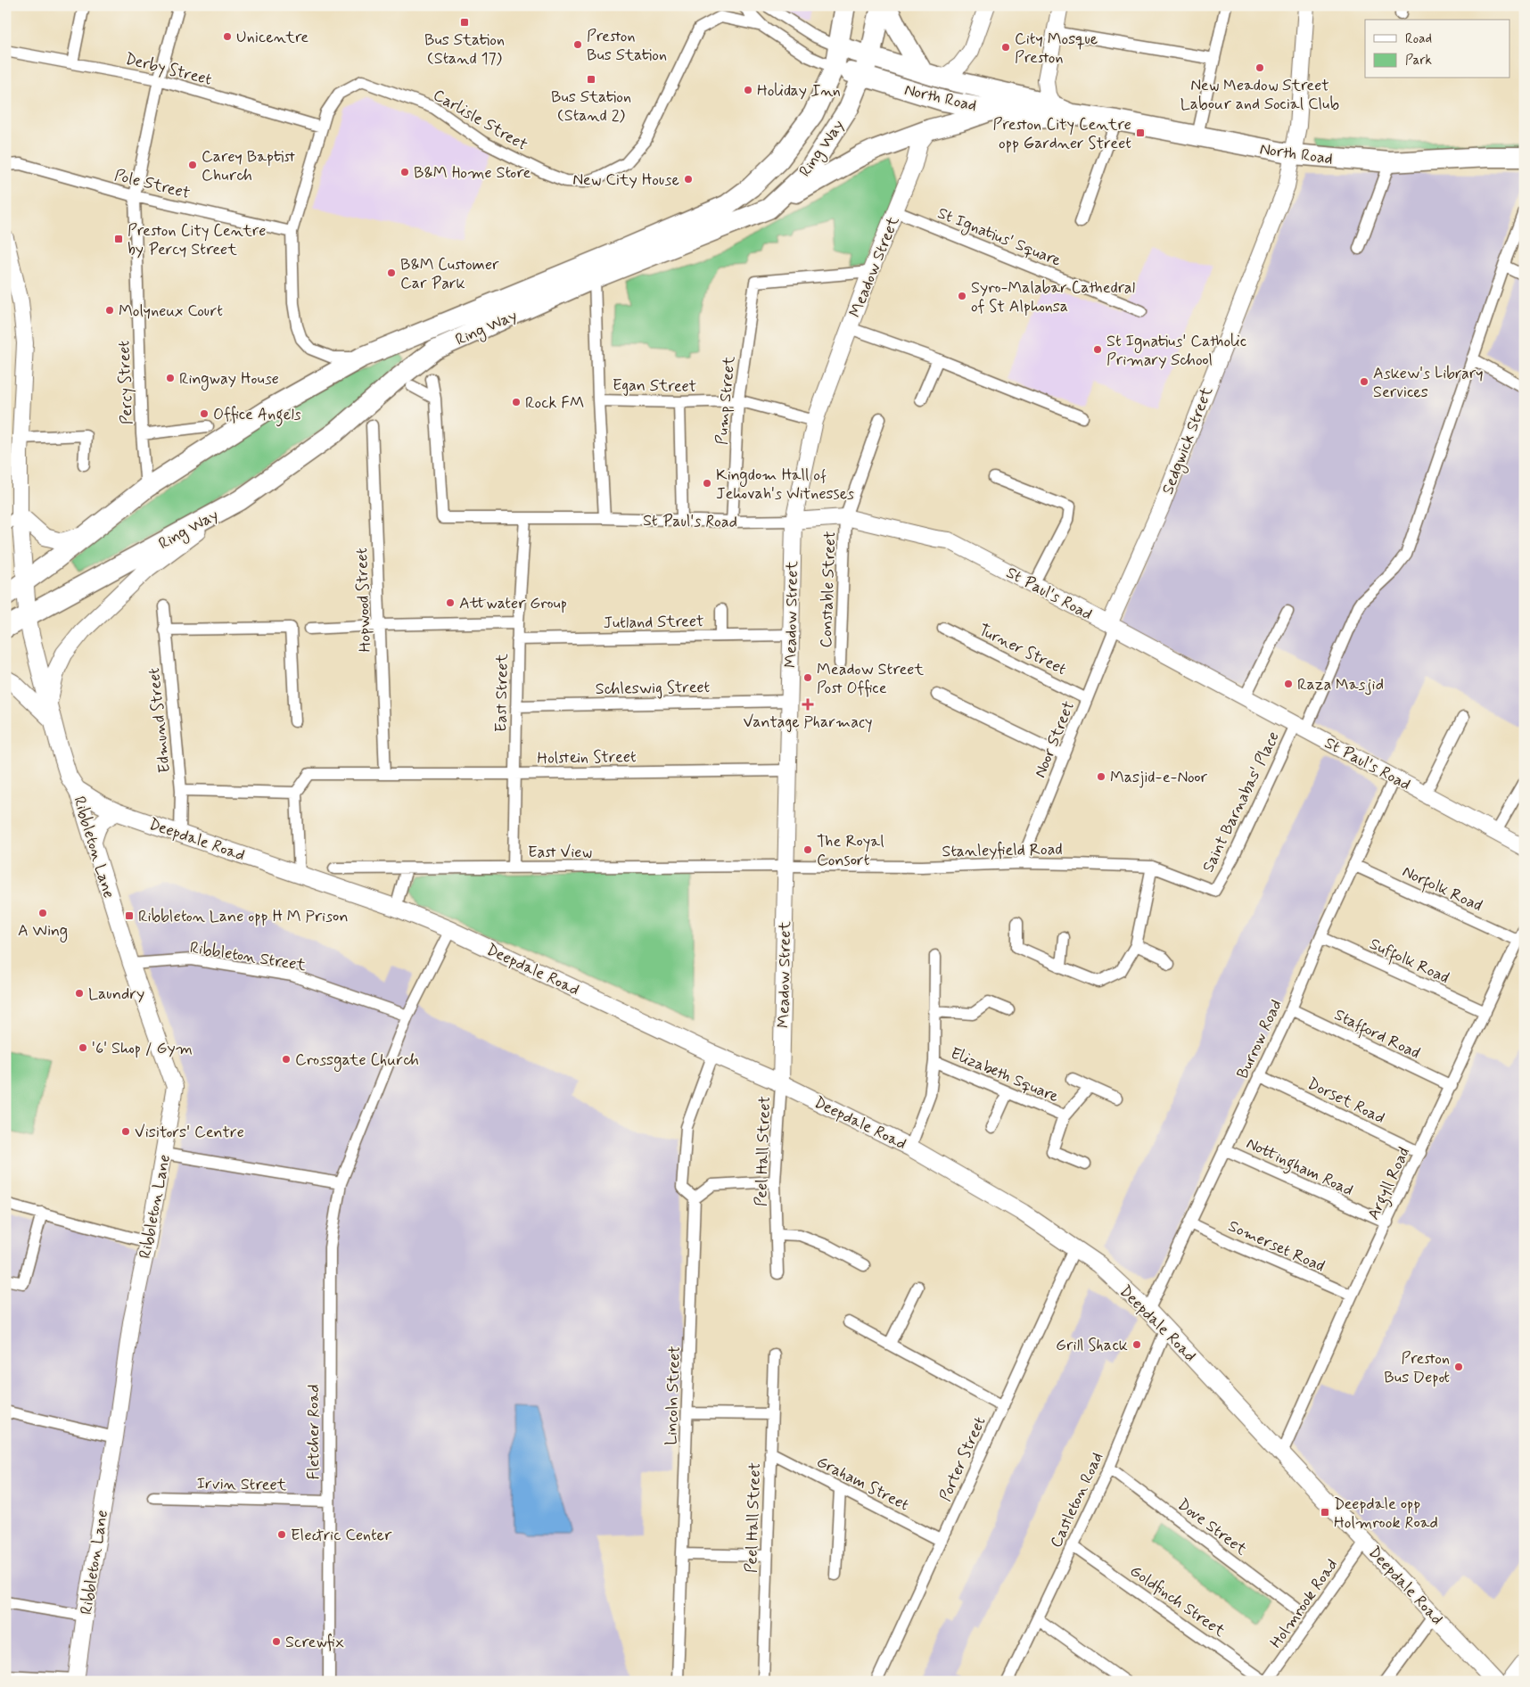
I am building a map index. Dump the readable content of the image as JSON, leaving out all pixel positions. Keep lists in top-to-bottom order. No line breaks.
{"streets":{"highway":["North Road","Ring Way"],"main road":["Deepdale Road","Ribbleton Lane"],"street":["Derby Street","Carlisle Street","Pole Street","St Ignatius' Square","Meadow Street","Percy Street","Egan Street","Pump Street","Sedgwick Street","St Paul's Road","Constable Street","Hopwood Street","Jutland Street","Turner Street","Schleswig Street","East Street","Edmund Street","Noor Street","Holstein Street","Saint Barnabas' Place","Stanleyfield Road","East View","Norfolk Road","Ribbleton Street","Suffolk Road","Stafford Road","Burrow Road","Elizabeth Square","Dorset Road","Peel Hall Street","Nottingham Road","Argyll Road","Somerset Road","Lincoln Street","Fletcher Road","Porter Street","Graham Street","Irvin Street","Castleton Road","Dove Street","Goldfinch Street","Holmrook Road"]},"crossings":[["Derby Street","Carlisle Street"],["Derby Street","Percy Street"],["North Road","Ring Way"],["North Road","Sedgwick Street"],["Carlisle Street","Ring Way"],["Carlisle Street","Pole Street"],["Ring Way","Percy Street"],["Ring Way","Ribbleton Lane"],["Pole Street","Percy Street"],["St Ignatius' Square","Meadow Street"],["Meadow Street","Egan Street"],["Meadow Street","Pump Street"],["Meadow Street","St Paul's Road"],["Meadow Street","Jutland Street"],["Meadow Street","Schleswig Street"],["Meadow Street","Holstein Street"],["Meadow Street","Deepdale Road"],["Meadow Street","Stanleyfield Road"],["Meadow Street","East View"],["Meadow Street","Peel Hall Street"],["Egan Street","Pump Street"],["Pump Street","St Paul's Road"],["Sedgwick Street","St Paul's Road"],["Sedgwick Street","Noor Street"],["St Paul's Road","Constable Street"],["St Paul's Road","East Street"],["St Paul's Road","Noor Street"],["St Paul's Road","Saint Barnabas' Place"],["St Paul's Road","Burrow Road"],["Hopwood Street","Holstein Street"],["Jutland Street","East Street"],["Turner Street","Noor Street"],["Schleswig Street","East Street"],["East Street","Holstein Street"],["East Street","East View"],["Edmund Street","Deepdale Road"],["Noor Street","Stanleyfield Road"],["Saint Barnabas' Place","Stanleyfield Road"],["Deepdale Road","Ribbleton Lane"],["Deepdale Road","Burrow Road"],["Deepdale Road","Peel Hall Street"],["Deepdale Road","Argyll Road"],["Deepdale Road","Fletcher Road"],["Deepdale Road","Porter Street"],["Deepdale Road","Castleton Road"],["Deepdale Road","Holmrook Road"],["Ribbleton Lane","Ribbleton Street"],["Stanleyfield Road","East View"],["Norfolk Road","Burrow Road"],["Norfolk Road","Argyll Road"],["Ribbleton Street","Fletcher Road"],["Suffolk Road","Burrow Road"],["Suffolk Road","Argyll Road"],["Stafford Road","Burrow Road"],["Stafford Road","Argyll Road"],["Burrow Road","Dorset Road"],["Burrow Road","Nottingham Road"],["Burrow Road","Somerset Road"],["Dorset Road","Argyll Road"],["Peel Hall Street","Graham Street"],["Nottingham Road","Argyll Road"],["Argyll Road","Somerset Road"],["Fletcher Road","Irvin Street"],["Porter Street","Graham Street"],["Castleton Road","Dove Street"],["Castleton Road","Goldfinch Street"],["Goldfinch Street","Holmrook Road"]],"places":{"transit":["Bus Station (Stand 17)","Bus Station (Stand 2)","Preston City Centre opp Gardner Street","Preston City Centre by Percy Street","Ribbleton Lane opp H M Prison","Deepdale opp Holmrook Road"],"other":["Unicentre","Preston Bus Station","City Mosque Preston","New Meadow Street Labour and Social Club","Holiday Inn","Carey Baptist Church","B&M Home Store","New City House","B&M Customer Car Park","Syro-Malabar Cathedral of St Alphonsa","Molyneux Court","St Ignatius' Catholic Primary School","Ringway House","Askew's Library Services","Rock FM","Office Angels","Kingdom Hall of Jehovah's Witnesses","Attwater Group","Meadow Street Post Office","Raza Masjid","Masjid-e-Noor","The Royal Consort","A Wing","Laundry","'6' Shop / Gym","Crossgate Church","Visitors' Centre","Grill Shack","Preston Bus Depot","Electric Center","Screwfix"],"health":["Vantage Pharmacy"]},"legend":["Road","Park"]}
